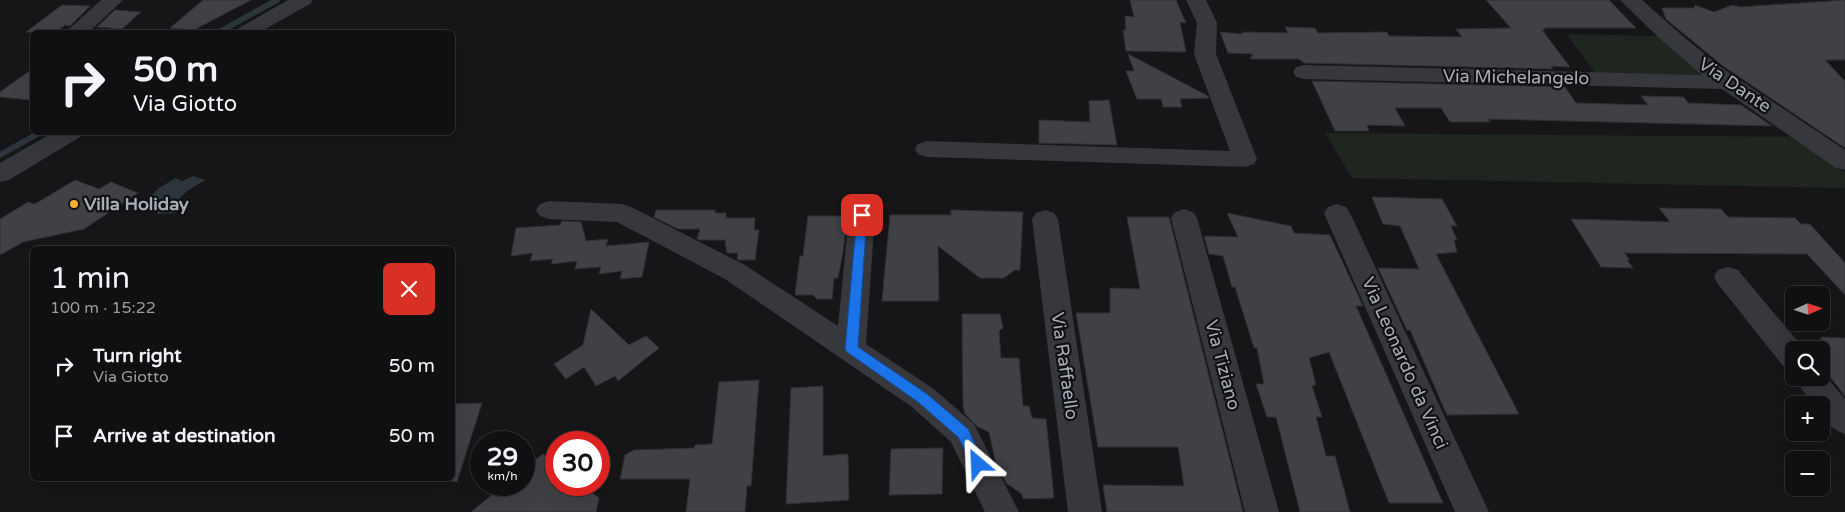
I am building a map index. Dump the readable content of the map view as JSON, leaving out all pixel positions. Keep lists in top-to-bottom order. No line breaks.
{"streets":{"street":["Via Michelangelo","Via Dante","Via Leonardo da Vinci","Via Tiziano","Via Raffaello"]},"crossings":[["Via Michelangelo","Via Dante"]],"places":["Villa Holiday"],"north":"right","page":{"turn":["50 m","Via Giotto"],"heading":["1 min","100 m · 15:22"],"map_buttons":["+","−"],"list":[{"name":"Turn right","note":"Via Giotto","value":"50 m"},{"name":"Arrive at destination","value":"50 m"}],"speed":"29 km/h","limit":"30"}}
